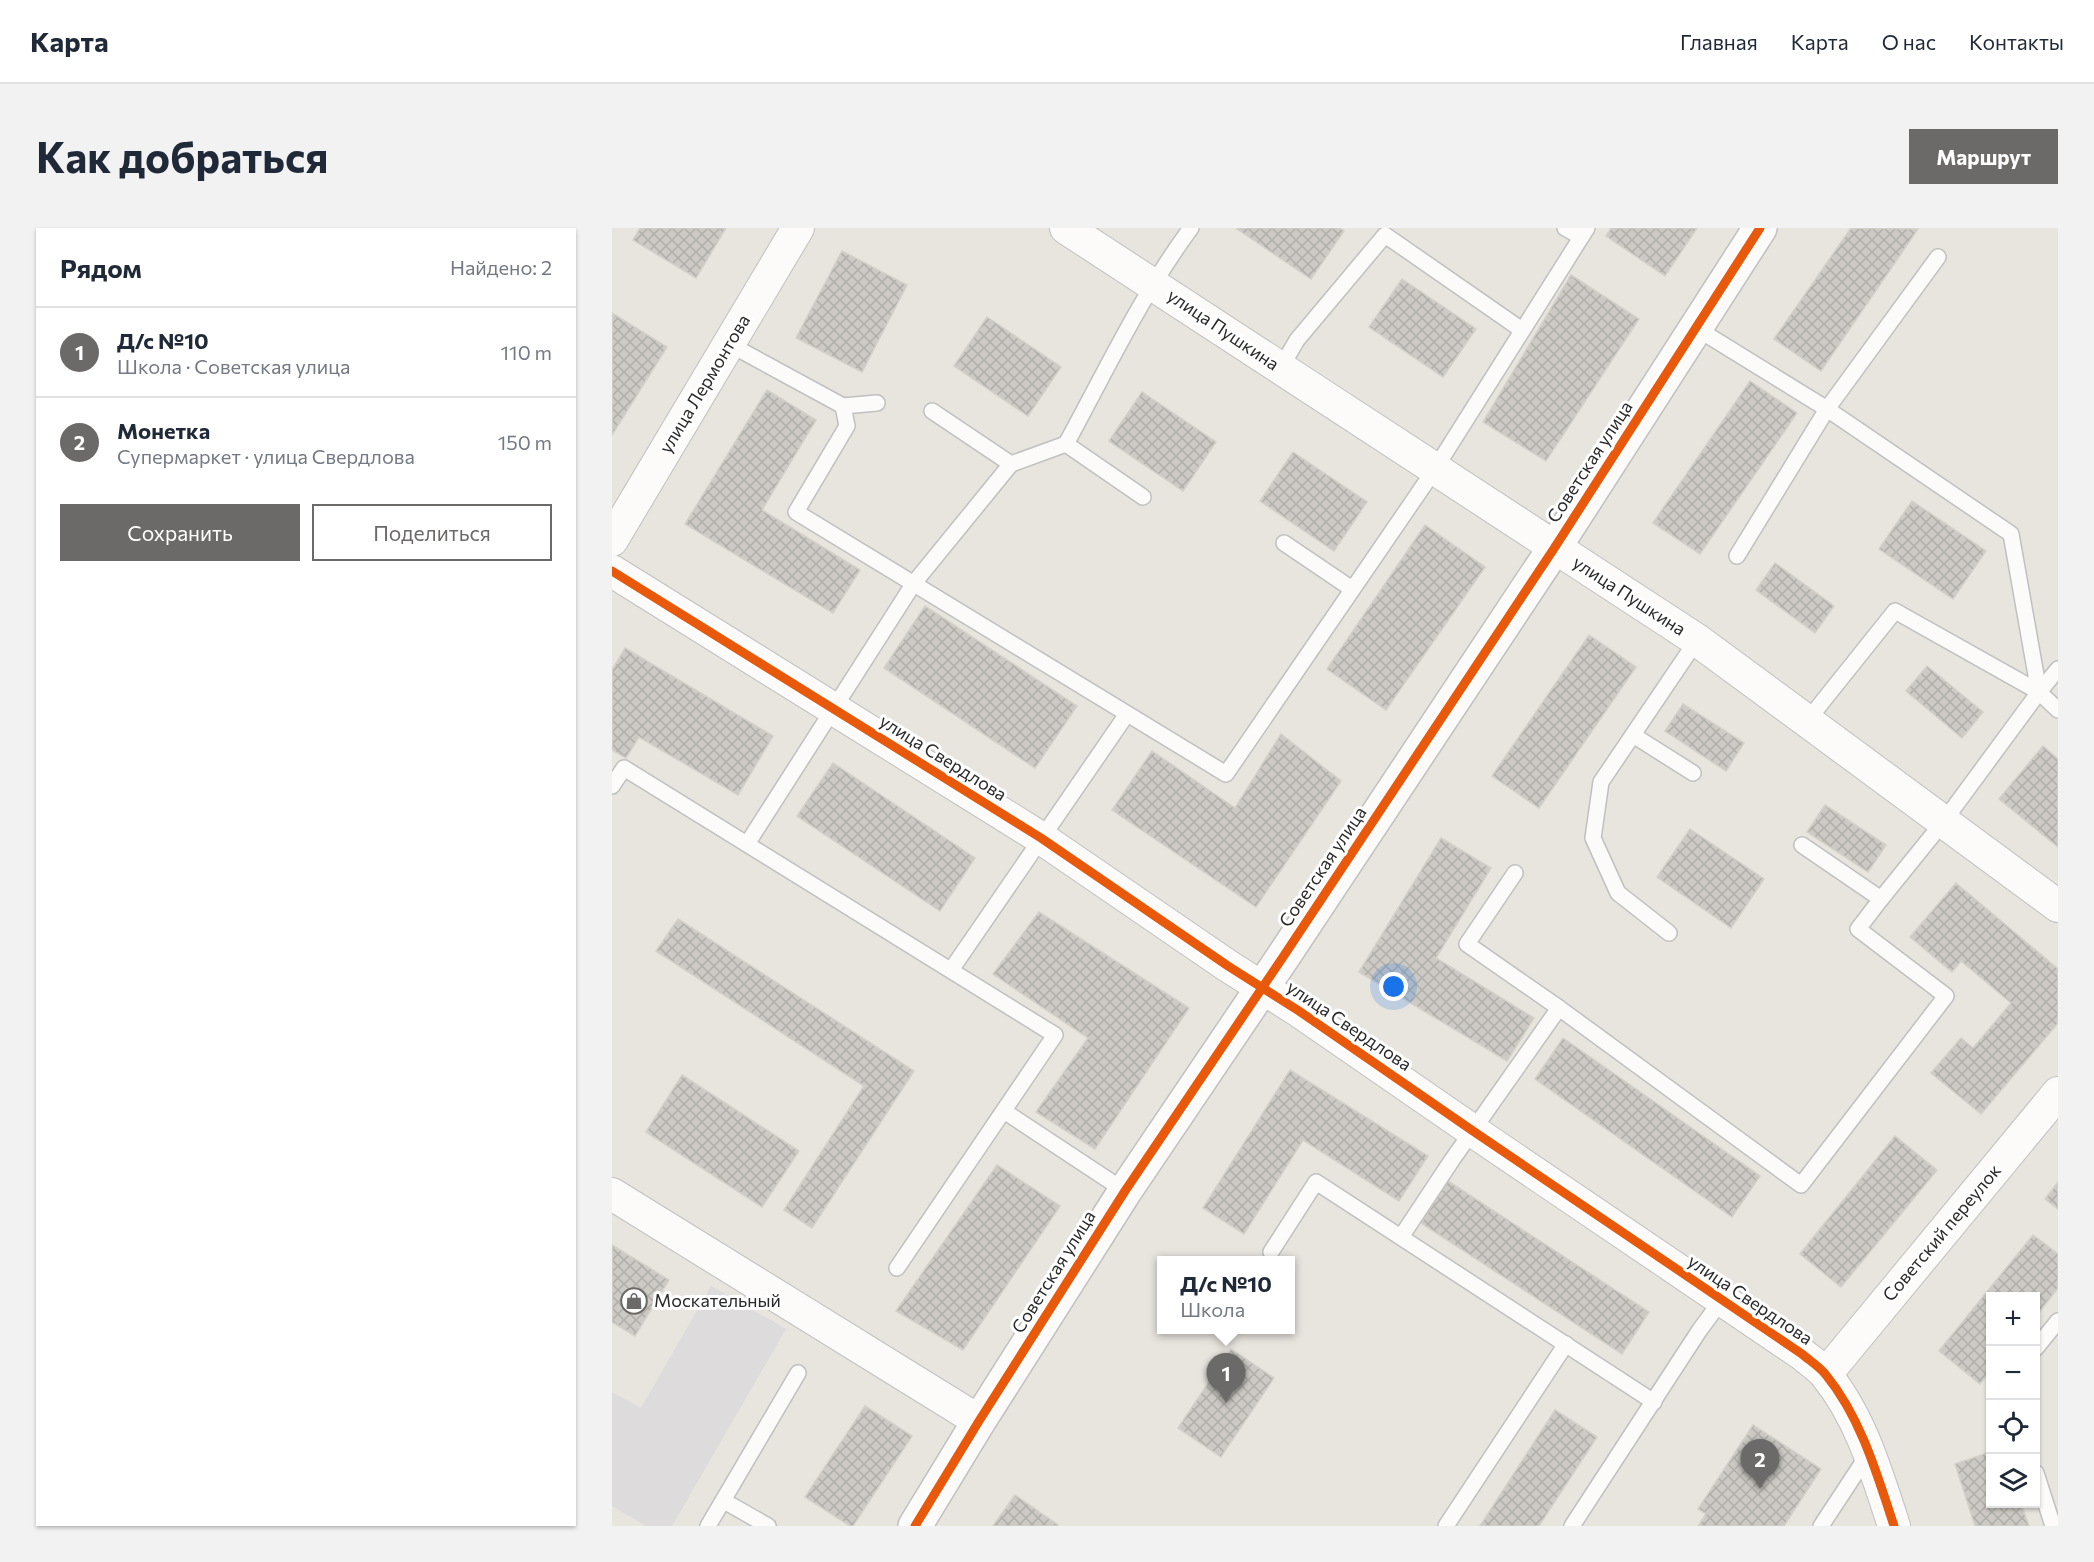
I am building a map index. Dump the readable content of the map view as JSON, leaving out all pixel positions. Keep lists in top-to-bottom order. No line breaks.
{"streets":{"street":["улица Пушкина","улица Лермонтова","Советская улица","улица Свердлова","Советский переулок"]},"crossings":[["улица Пушкина","Советская улица"],["Советская улица","улица Свердлова"],["улица Свердлова","Советский переулок"]],"places":{"shop":["Москательный"]},"page":{"header":"Карта","nav":["Главная","Карта","О нас","Контакты"],"buttons":["Маршрут",["Сохранить","Поделиться"]],"title":"Как добраться","heading":["Рядом","Найдено: 2"],"list":[{"mark":"1","name":"Д/с №10","note":"Школа · Советская улица","value":"110 m"},{"mark":"2","name":"Монетка","note":"Супермаркет · улица Свердлова","value":"150 m"}],"popup":["Д/с №10","Школа"],"map_buttons":["+","−"],"pins":["1","2"]}}
